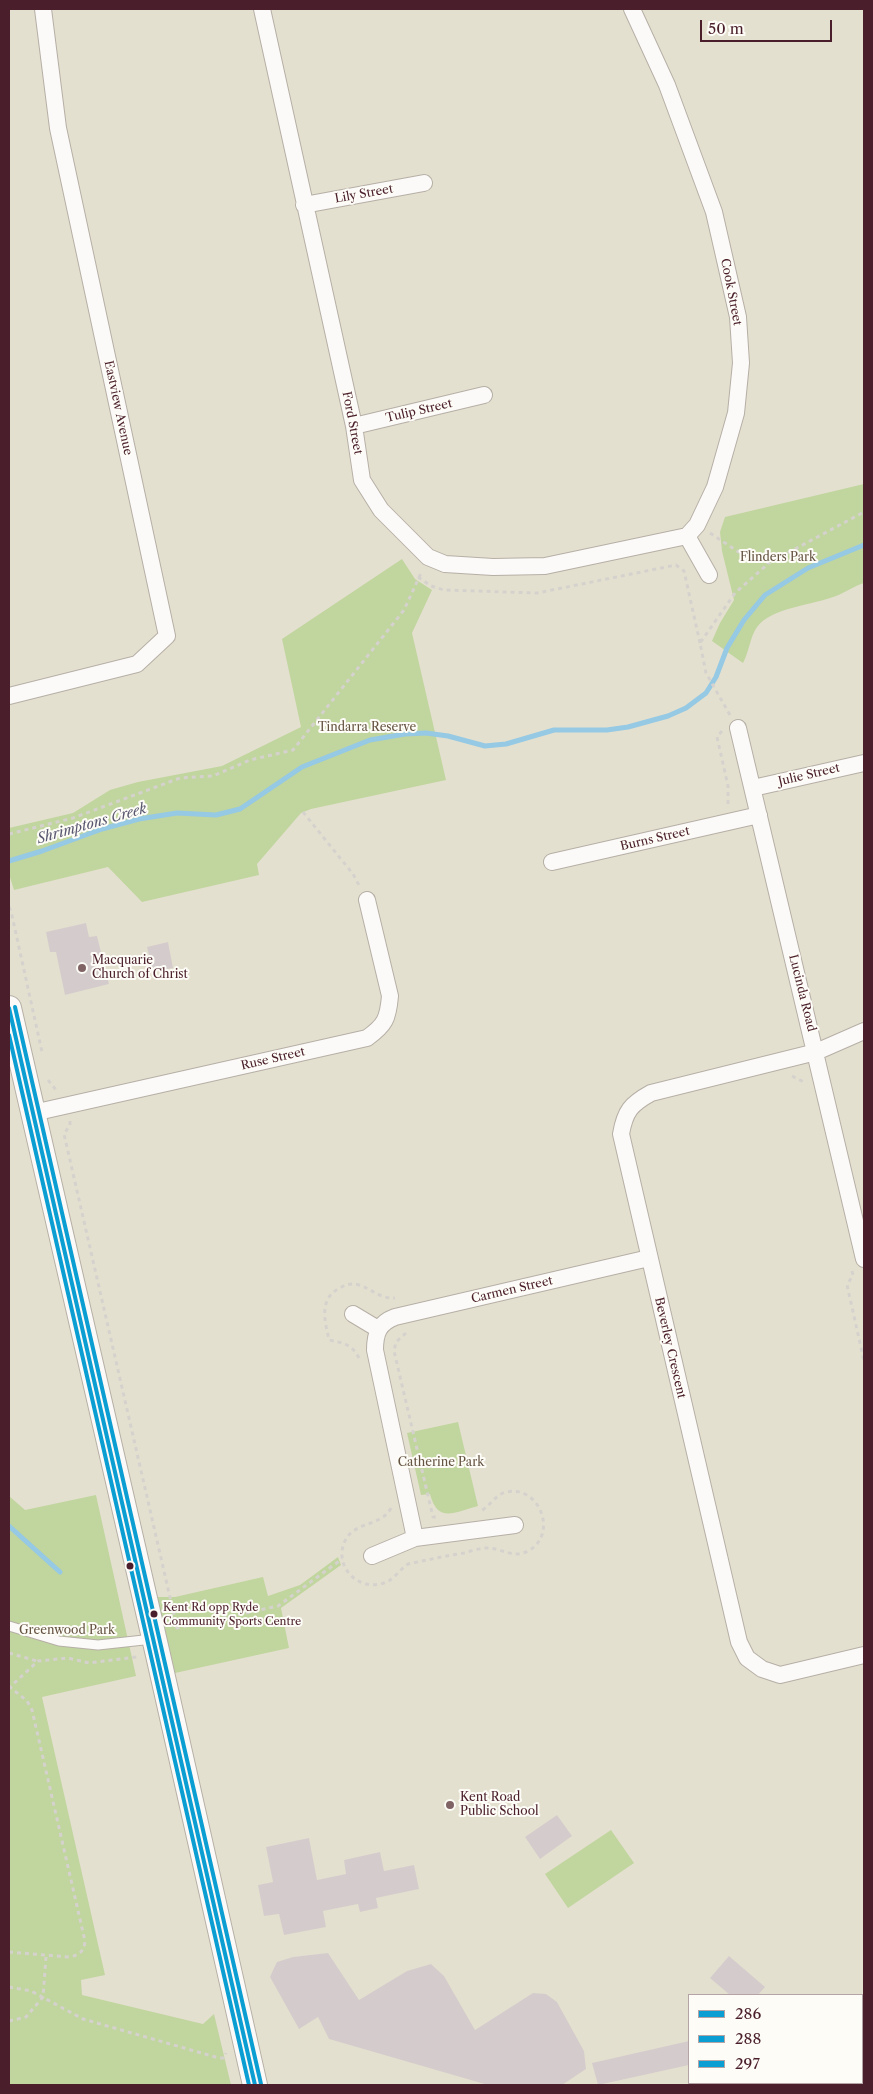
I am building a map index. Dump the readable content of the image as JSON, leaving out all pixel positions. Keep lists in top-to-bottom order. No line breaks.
{"streets":{"street":["Lily Street","Cook Street","Eastview Avenue","Tulip Street","Ford Street","Julie Street","Burns Street","Lucinda Road","Ruse Street","Carmen Street","Beverley Crescent"]},"crossings":[["Lily Street","Ford Street"],["Cook Street","Ford Street"],["Tulip Street","Ford Street"],["Julie Street","Lucinda Road"],["Burns Street","Lucinda Road"],["Lucinda Road","Beverley Crescent"],["Carmen Street","Beverley Crescent"]],"water":["Shrimptons Creek"],"parks":["Flinders Park","Tindarra Reserve","Catherine Park","Greenwood Park"],"places":["Macquarie Church of Christ","Kent Rd opp Ryde Community Sports Centre","Kent Road Public School"],"lines":["transit line 297","transit line 286","transit line 288"],"legend":["286","288","297"],"scale_bar":"50 m"}
